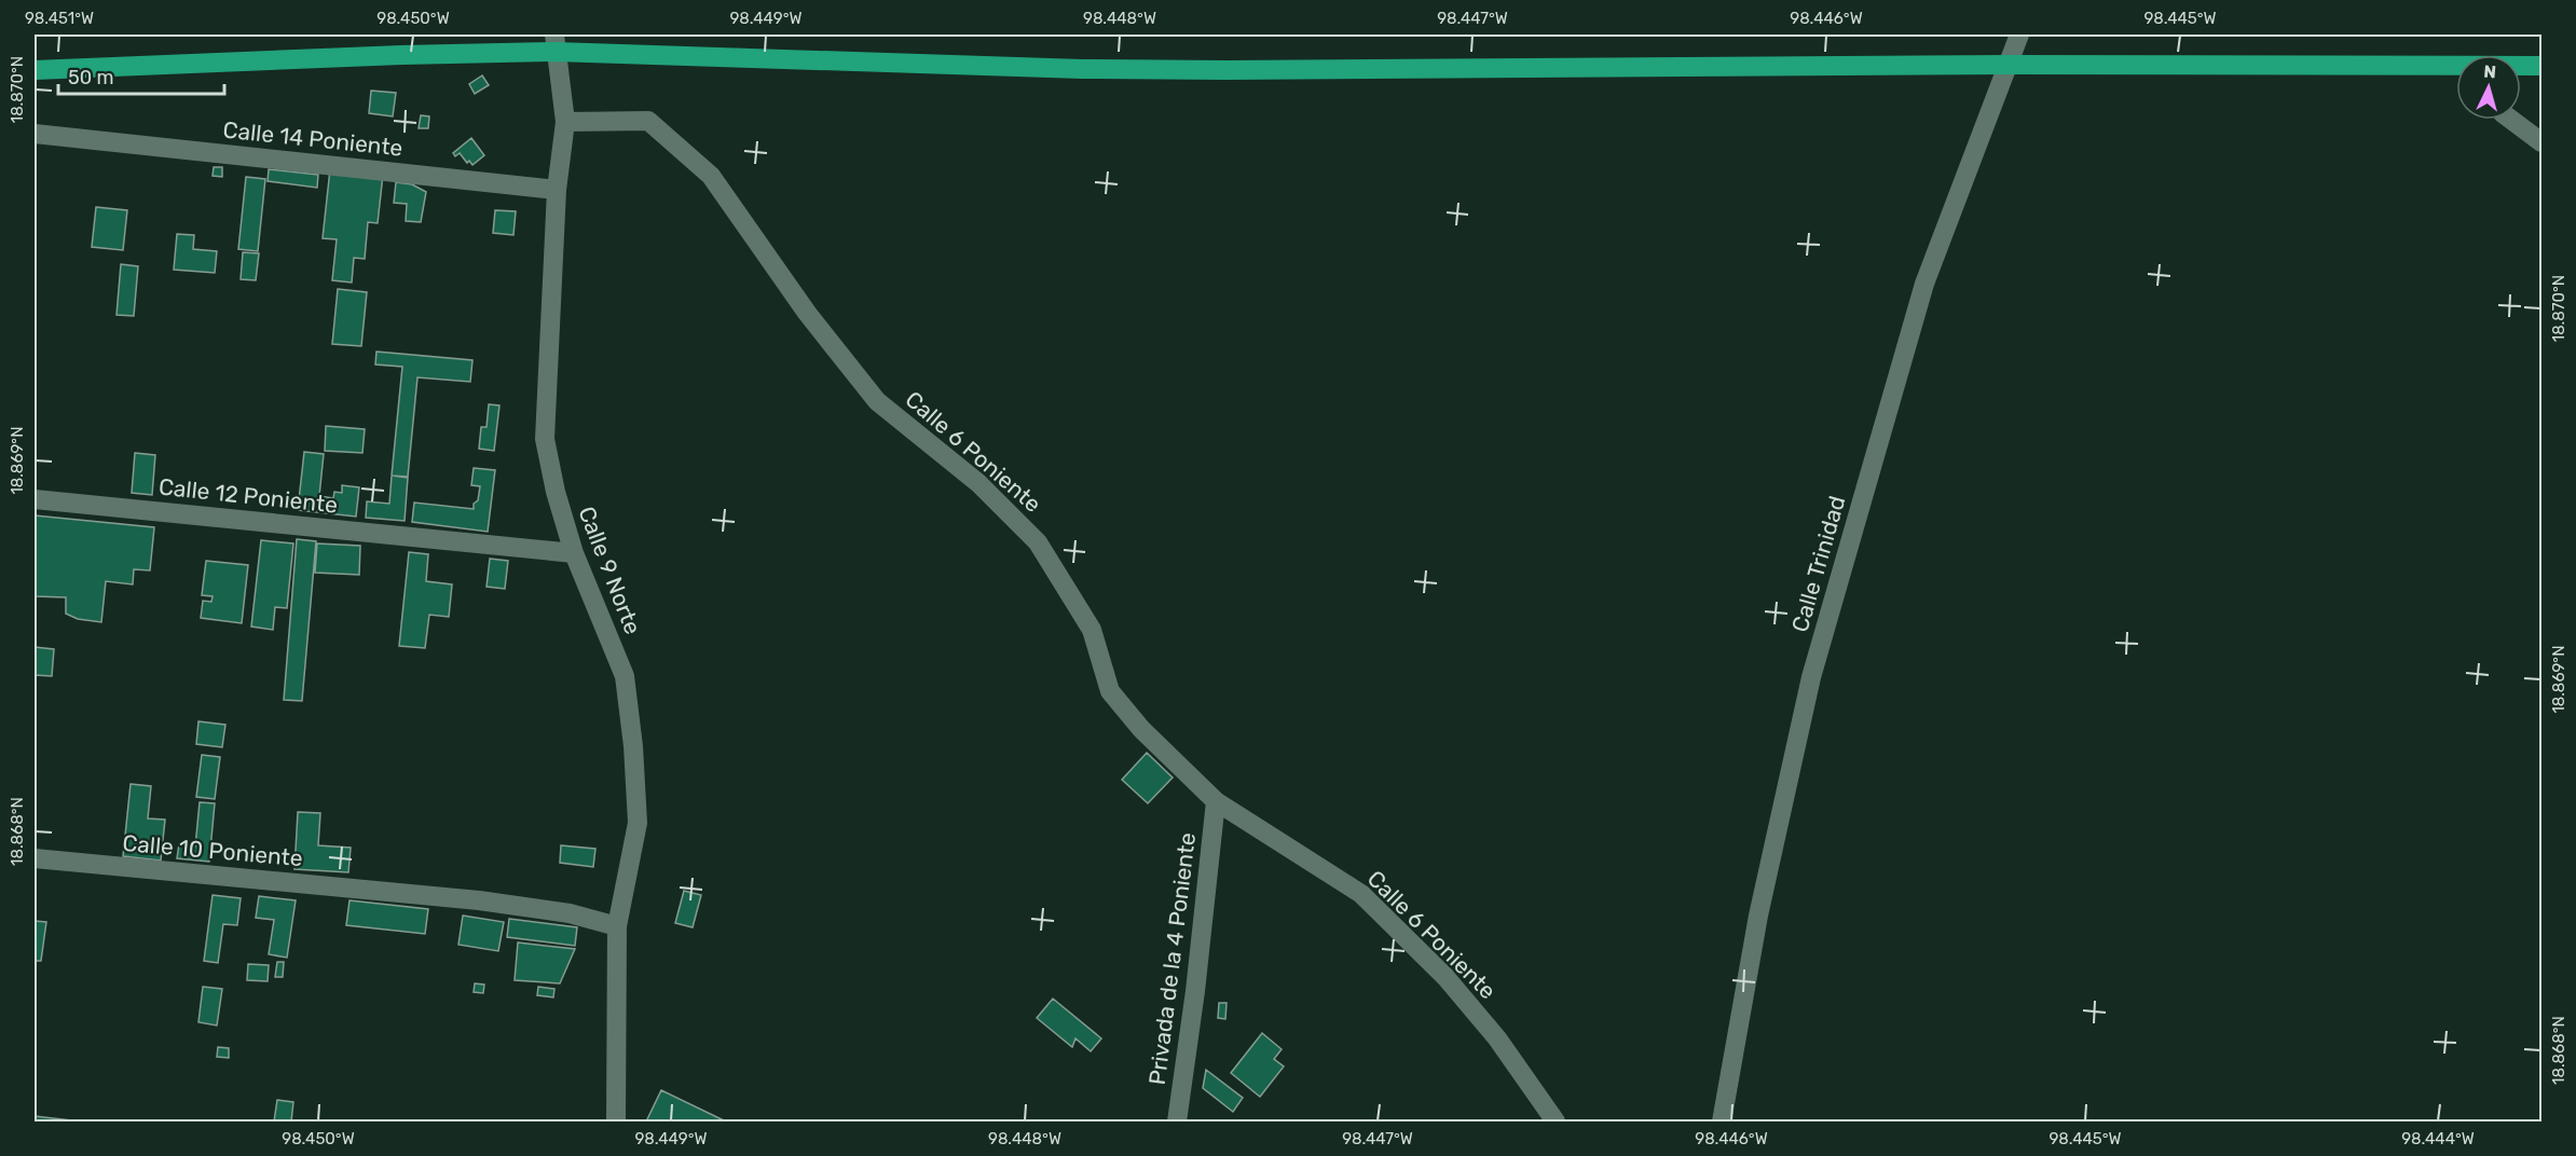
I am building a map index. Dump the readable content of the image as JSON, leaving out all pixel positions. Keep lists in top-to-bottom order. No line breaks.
{"streets":{"street":["Calle 14 Poniente","Calle 6 Poniente","Calle 12 Poniente","Calle Trinidad","Calle 9 Norte","Calle 10 Poniente","Privada de la 4 Poniente"]},"crossings":[["Calle 14 Poniente","Calle 9 Norte"],["Calle 6 Poniente","Calle 9 Norte"],["Calle 6 Poniente","Privada de la 4 Poniente"],["Calle 12 Poniente","Calle 9 Norte"],["Calle 9 Norte","Calle 10 Poniente"]],"scale_bar":"50 m","north":"top","coordinates":["98.451°W","98.450°W","98.449°W","98.448°W","98.447°W","98.446°W","98.445°W","18.870°N","18.869°N","18.868°N","98.444°W"]}
